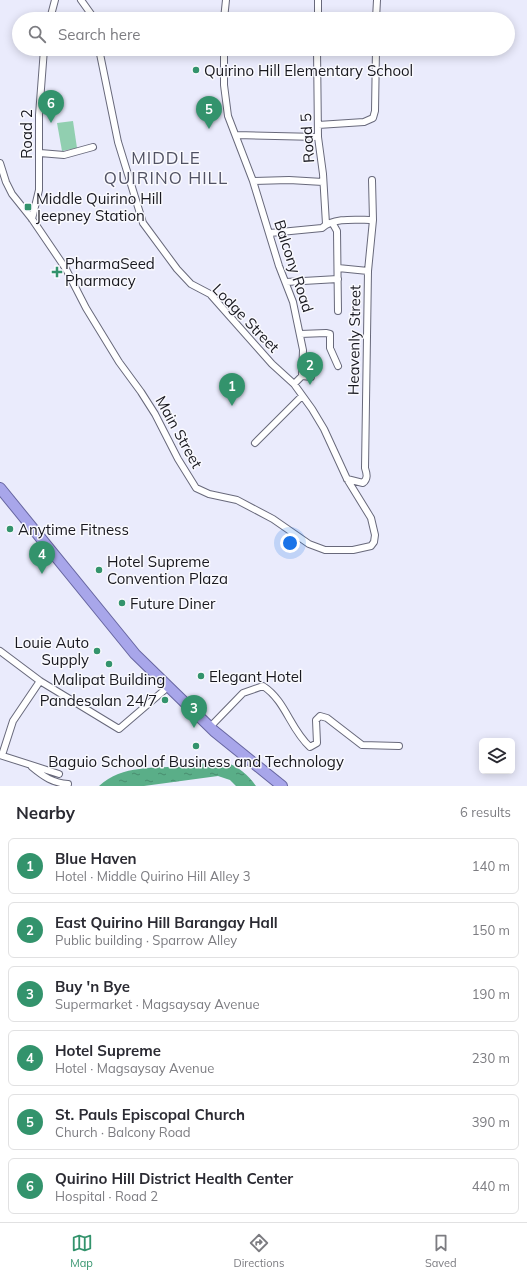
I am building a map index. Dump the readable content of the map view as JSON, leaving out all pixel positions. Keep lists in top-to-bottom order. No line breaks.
{"streets":{"street":["Road 2","Road 5","Balcony Road","Lodge Street","Heavenly Street","Main Street"]},"crossings":[["Road 2","Main Street"],["Heavenly Street","Main Street"]],"districts":["MIDDLE QUIRINO HILL"],"places":{"other":["Quirino Hill Elementary School","Anytime Fitness","Hotel Supreme Convention Plaza","Future Diner","Louie Auto Supply","Malipat Building","Elegant Hotel","Pandesalan 24/7","Baguio School of Business and Technology"],"transit":["Middle Quirino Hill Jeepney Station"],"health":["PharmaSeed Pharmacy"]},"page":{"search":"Search here","pins":["6","5","2","1","4","3"],"heading":["Nearby","6 results"],"list":[{"mark":"1","name":"Blue Haven","note":"Hotel · Middle Quirino Hill Alley 3","value":"140 m"},{"mark":"2","name":"East Quirino Hill Barangay Hall","note":"Public building · Sparrow Alley","value":"150 m"},{"mark":"3","name":"Buy 'n Bye","note":"Supermarket · Magsaysay Avenue","value":"190 m"},{"mark":"4","name":"Hotel Supreme","note":"Hotel · Magsaysay Avenue","value":"230 m"},{"mark":"5","name":"St. Pauls Episcopal Church","note":"Church · Balcony Road","value":"390 m"},{"mark":"6","name":"Quirino Hill District Health Center","note":"Hospital · Road 2","value":"440 m"}],"nav":["Map","Directions","Saved"]}}
